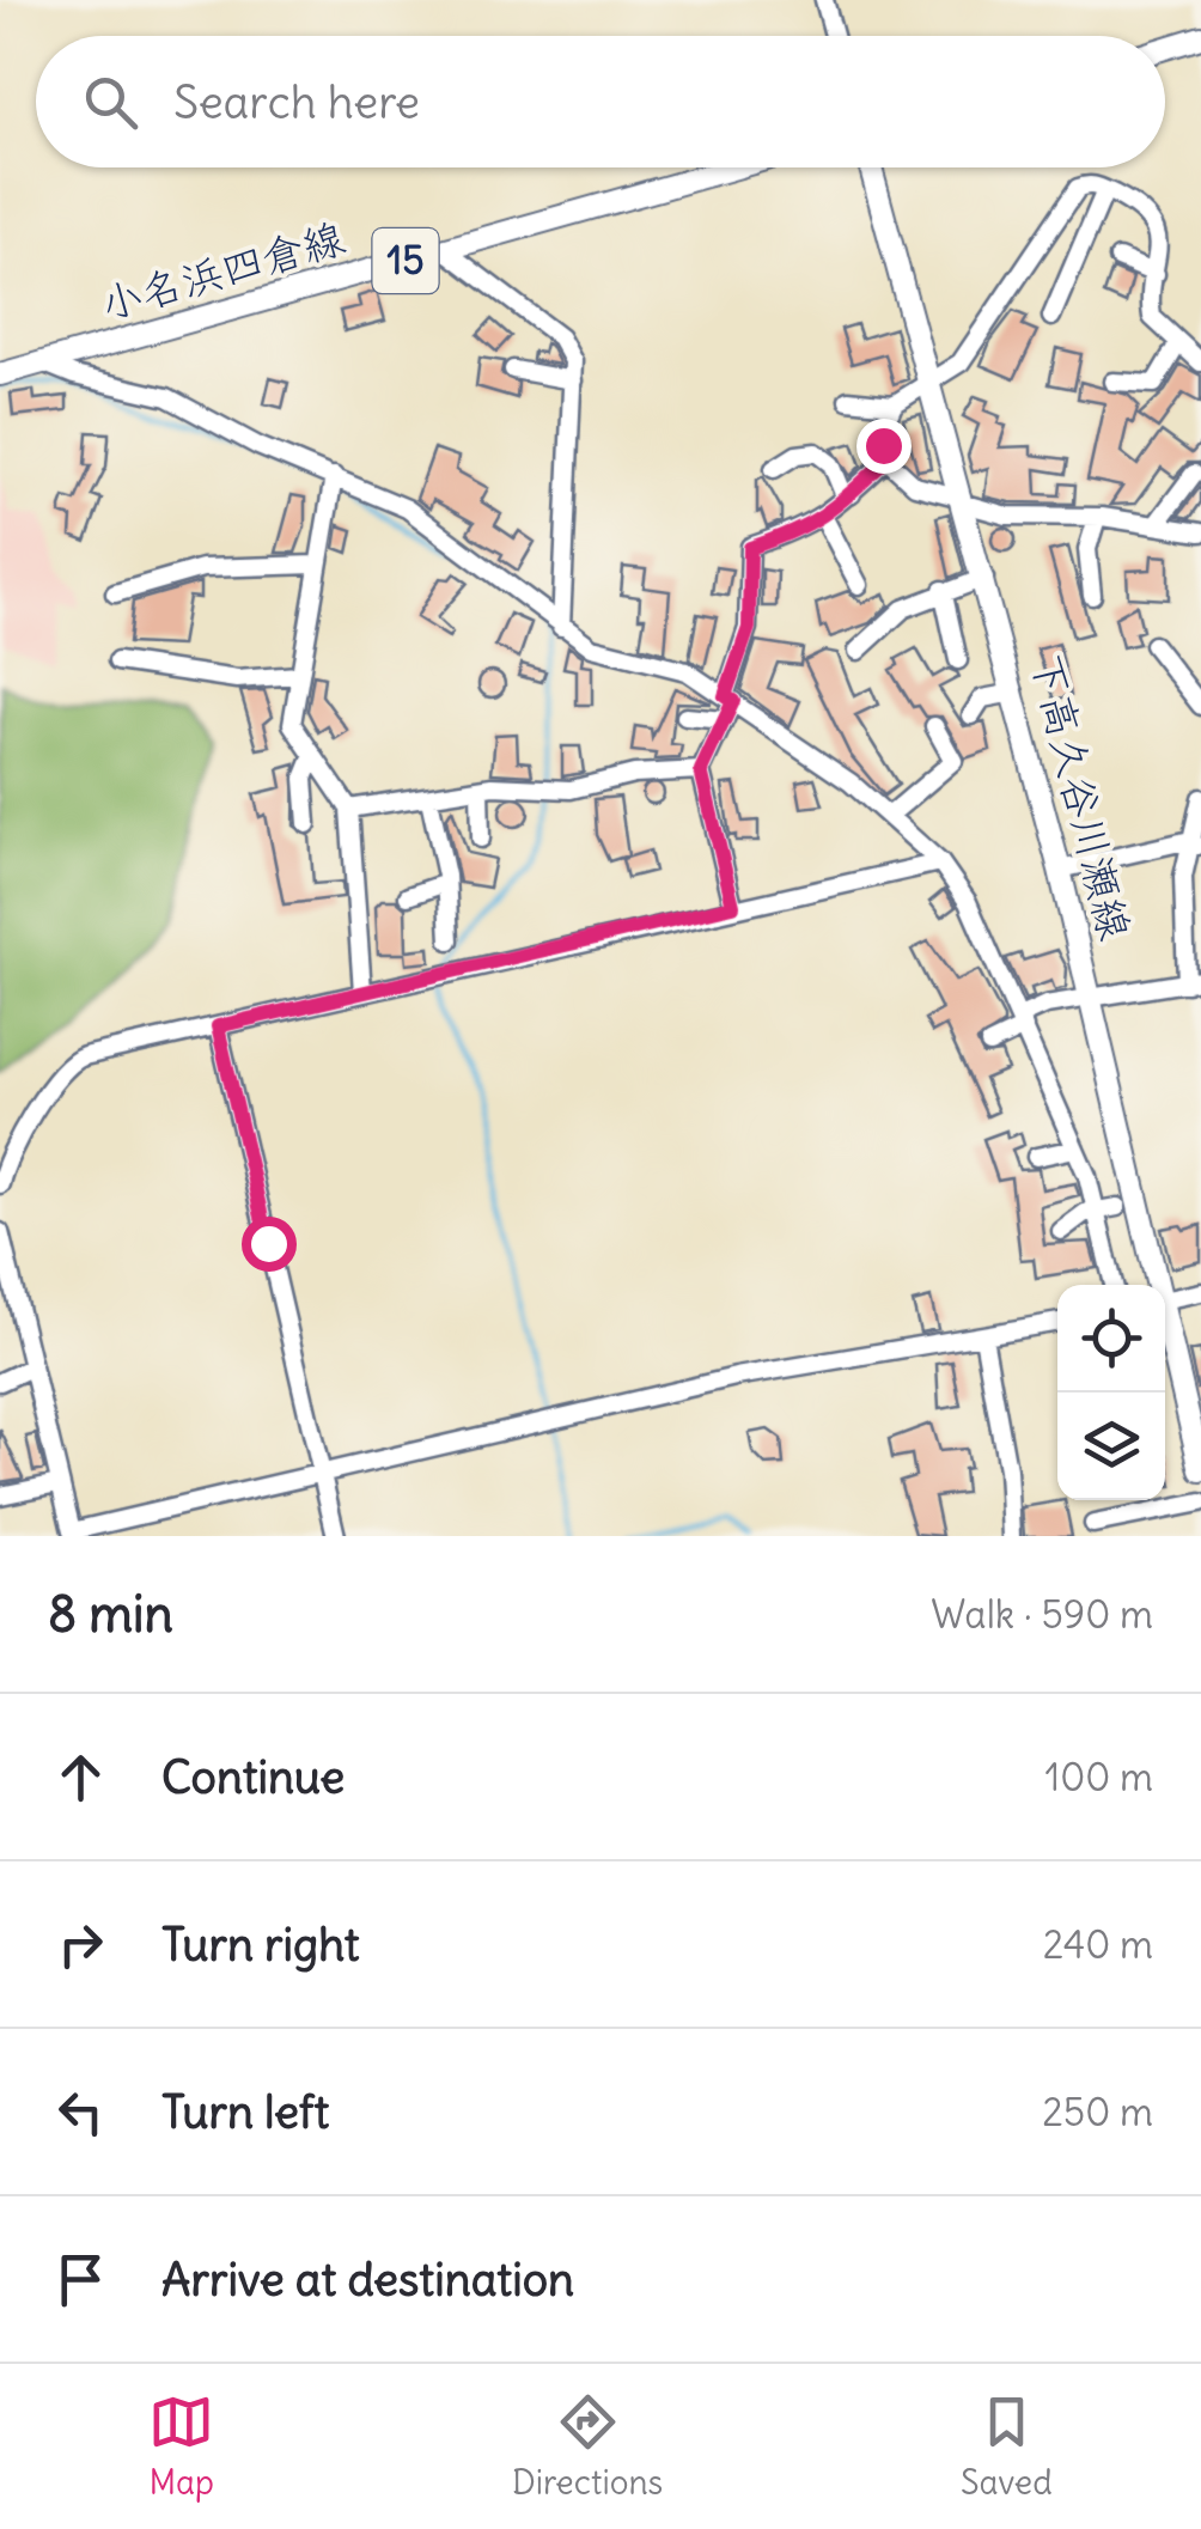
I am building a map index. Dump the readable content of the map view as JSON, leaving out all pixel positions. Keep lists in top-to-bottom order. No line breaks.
{"streets":{"main road":["15","小名浜四倉線","下高久谷川瀬線"]},"page":{"search":"Search here","heading":["8 min","Walk · 590 m"],"list":[["Continue","100 m"],["Turn right","240 m"],["Turn left","250 m"],"Arrive at destination"],"nav":["Map","Directions","Saved"]}}
